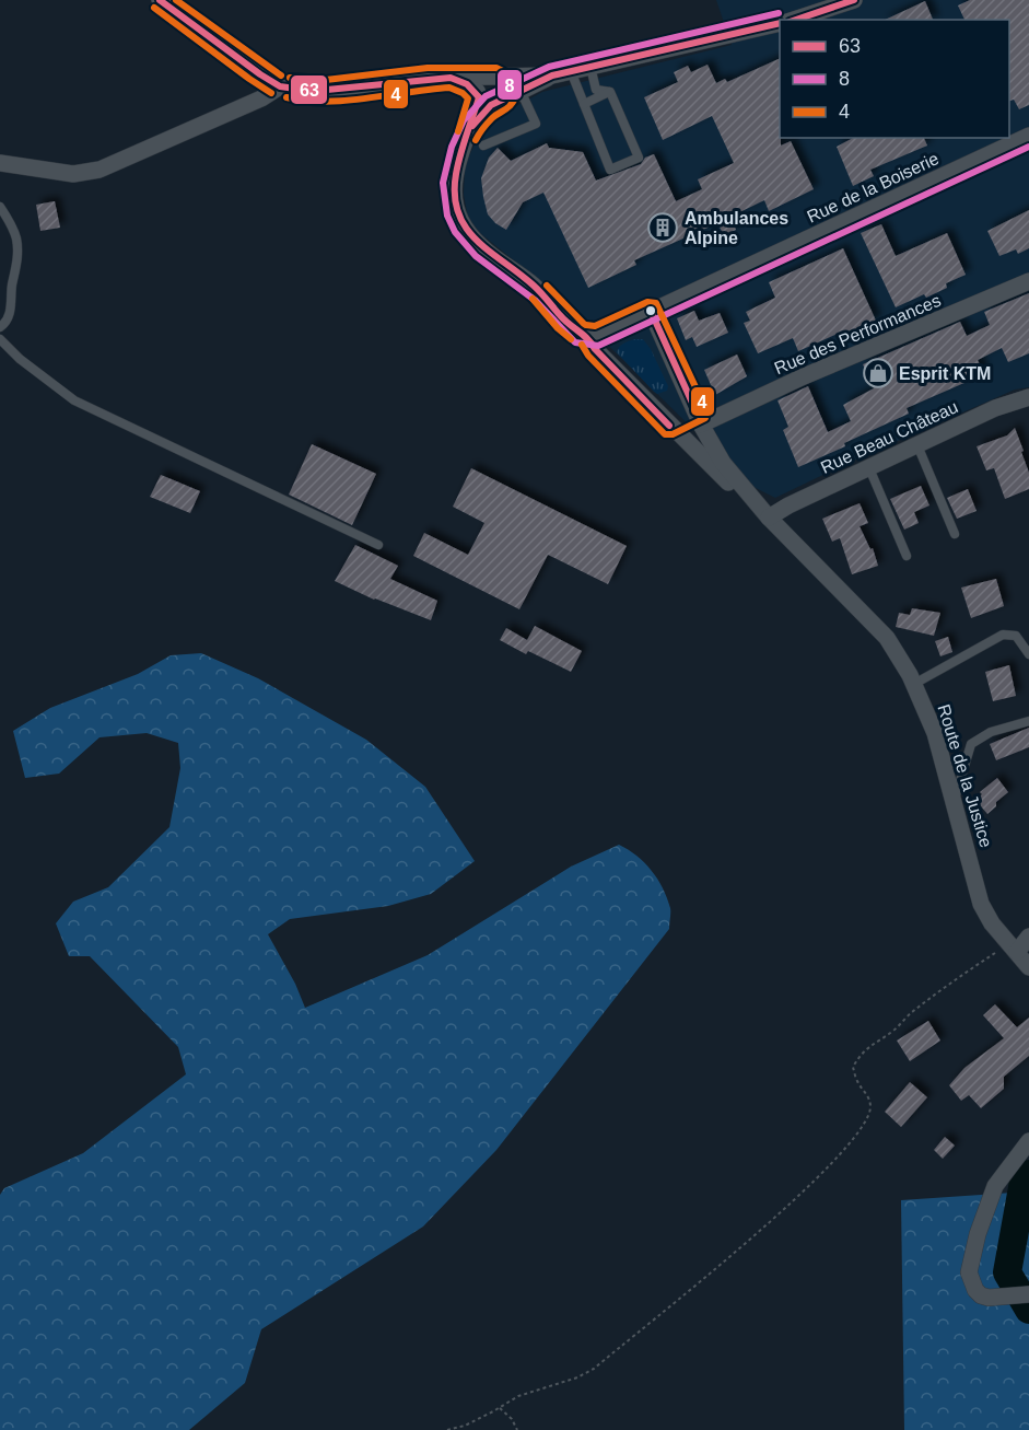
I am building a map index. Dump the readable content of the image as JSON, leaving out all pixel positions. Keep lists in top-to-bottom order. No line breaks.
{"streets":{"street":["Rue de la Boiserie","Rue des Performances","Rue Beau Château","Route de la Justice"]},"crossings":[["Rue de la Boiserie","Route de la Justice"],["Rue des Performances","Route de la Justice"],["Rue Beau Château","Route de la Justice"]],"places":{"building":["Ambulances Alpine"],"shop":["Esprit KTM"]},"lines":["transit line 63","transit line 4","transit line 8"],"legend":["63","8","4"]}
